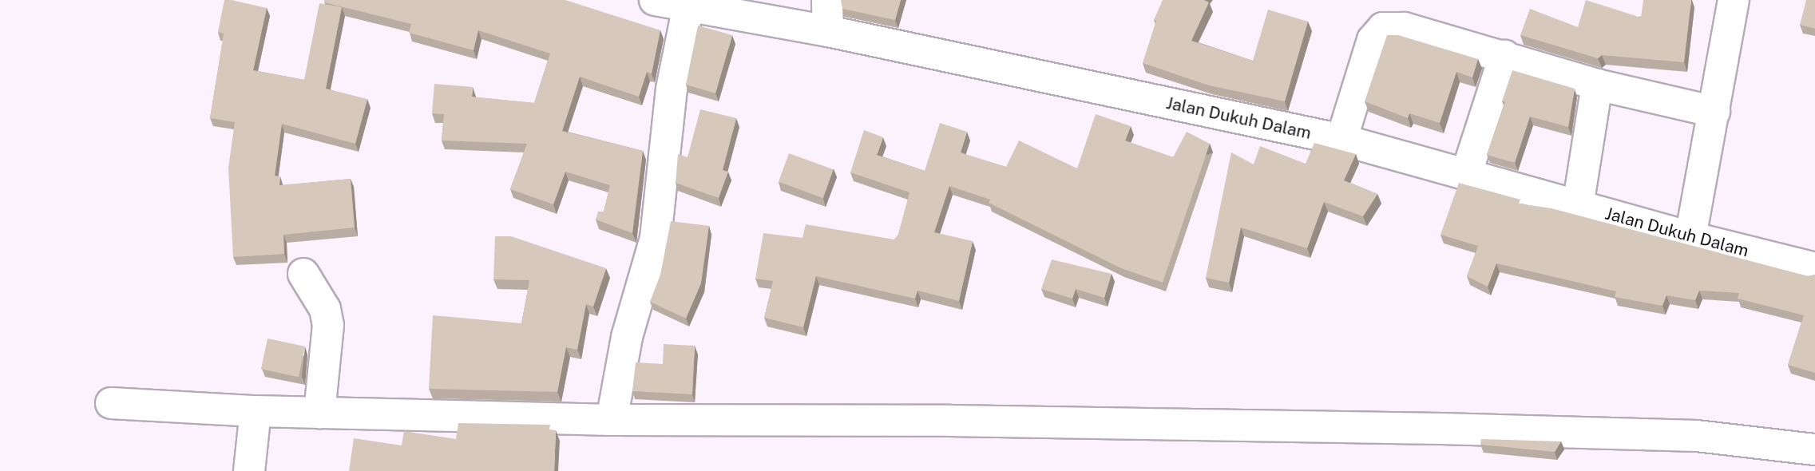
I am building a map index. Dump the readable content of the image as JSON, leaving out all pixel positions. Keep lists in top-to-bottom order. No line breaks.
{"streets":{"street":["Jalan Dukuh Dalam"]}}
